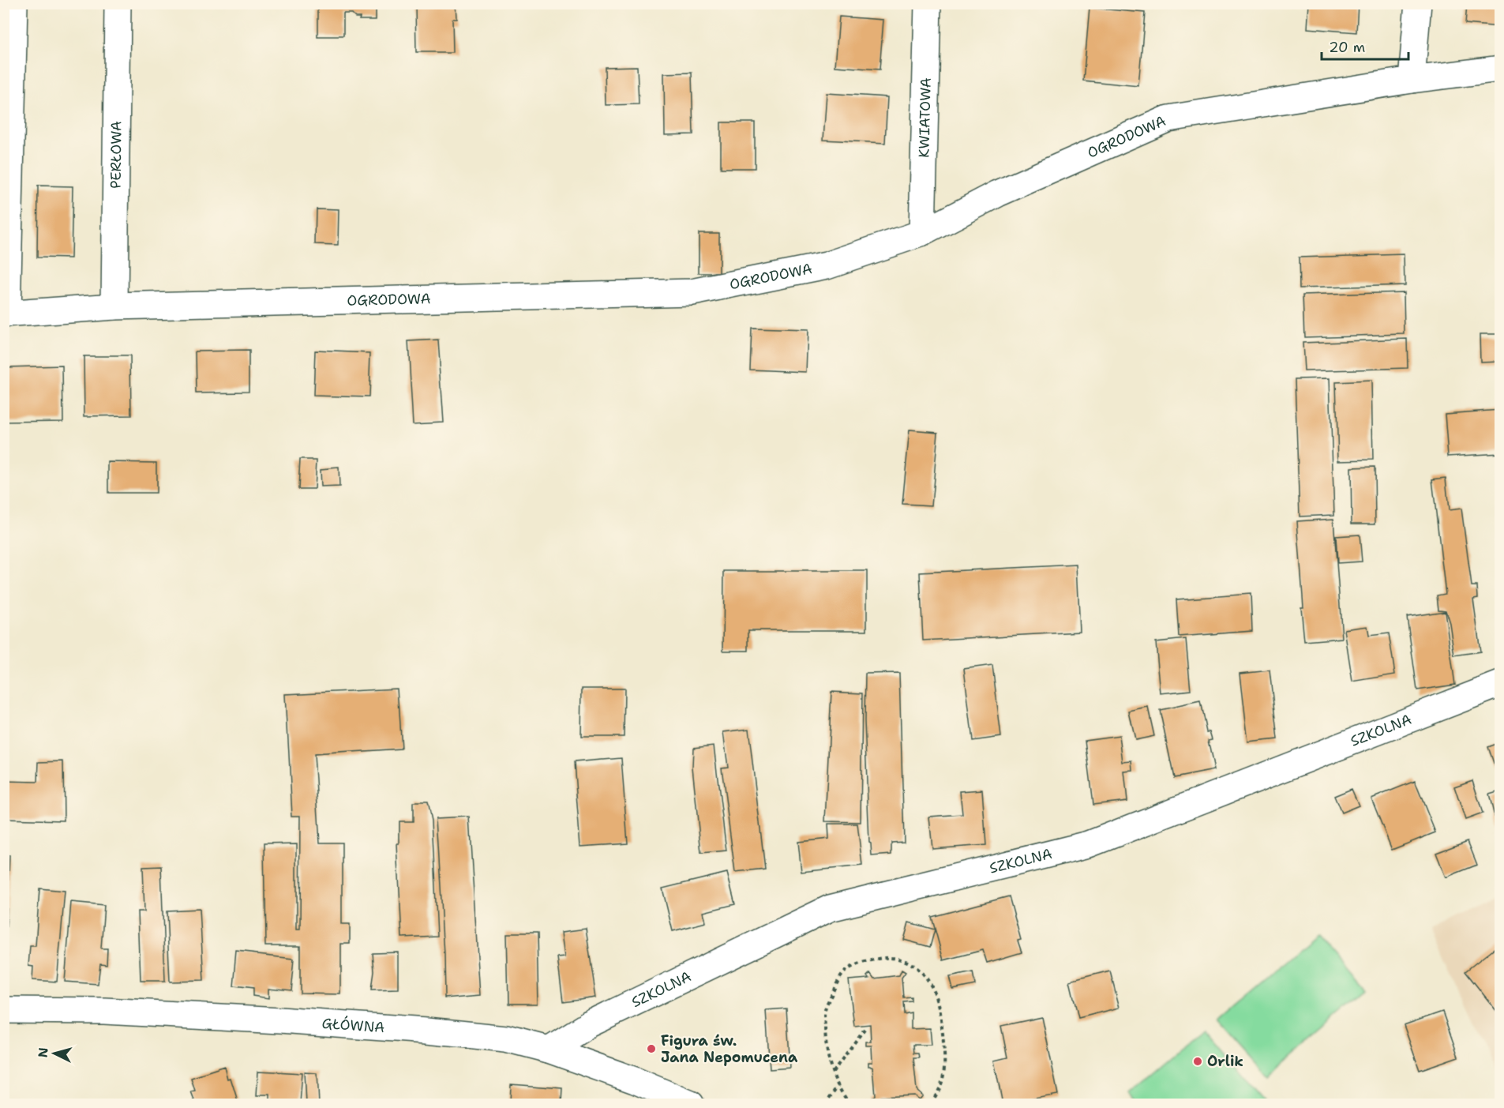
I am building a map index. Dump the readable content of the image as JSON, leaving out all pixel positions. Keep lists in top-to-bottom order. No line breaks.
{"streets":{"street":["KWIATOWA","OGRODOWA","PERŁOWA","SZKOLNA","GŁÓWNA"]},"crossings":[["KWIATOWA","OGRODOWA"],["OGRODOWA","PERŁOWA"],["SZKOLNA","GŁÓWNA"]],"places":["Figura św. Jana Nepomucena","Orlik"],"scale_bar":"20 m","north":"left"}
